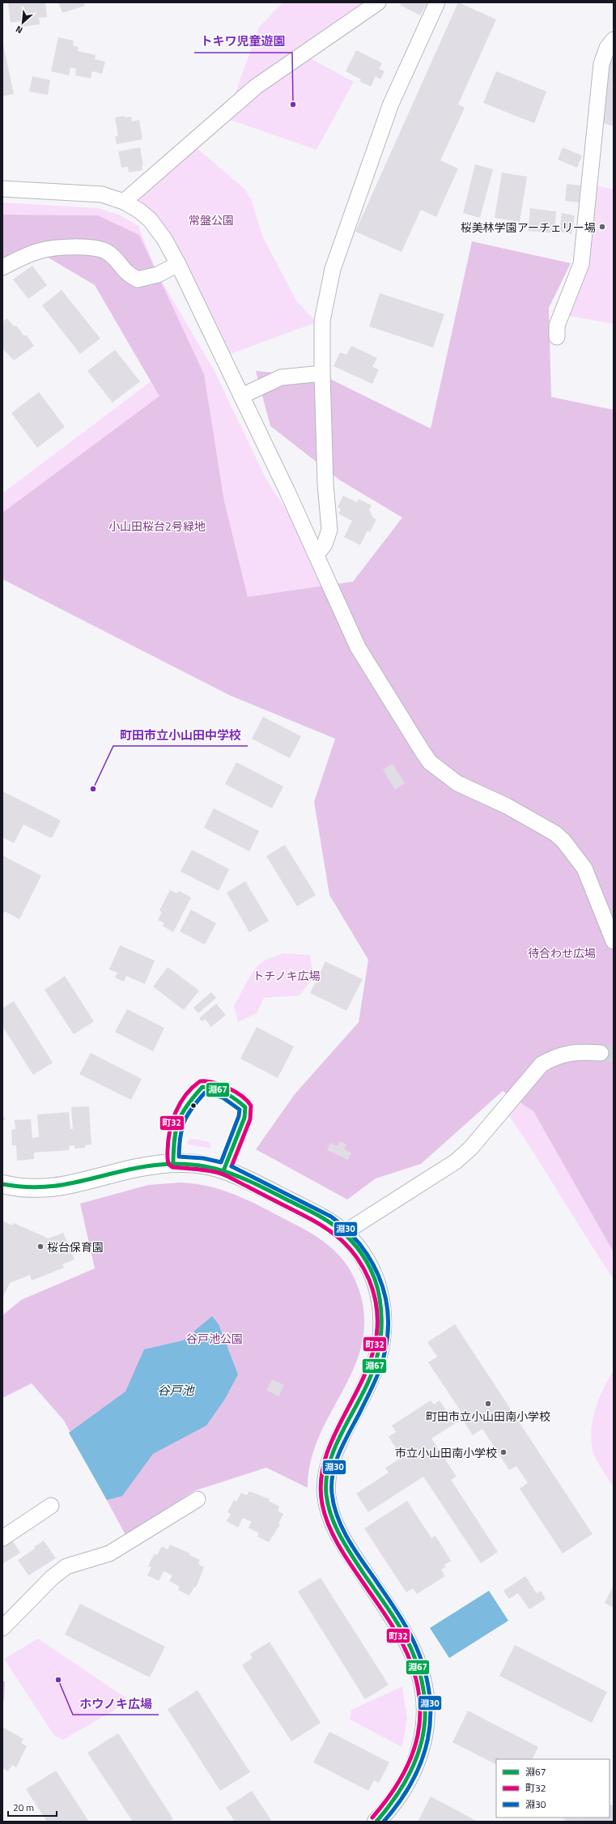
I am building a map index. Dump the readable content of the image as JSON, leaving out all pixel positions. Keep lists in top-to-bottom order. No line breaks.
{"water":["谷戸池"],"parks":["常盤公園","小山田桜台2号緑地","待合わせ広場","トチノキ広場","谷戸池公園"],"places":["トキワ児童遊園","桜美林学園アーチェリー場","町田市立小山田中学校","桜台保育園","町田市立小山田南小学校","市立小山田南小学校","ホウノキ広場"],"lines":["transit line 町32","transit line 淵67","transit line 淵30"],"legend":["淵67","町32","淵30"],"scale_bar":"20 m","north":"bottom left"}
